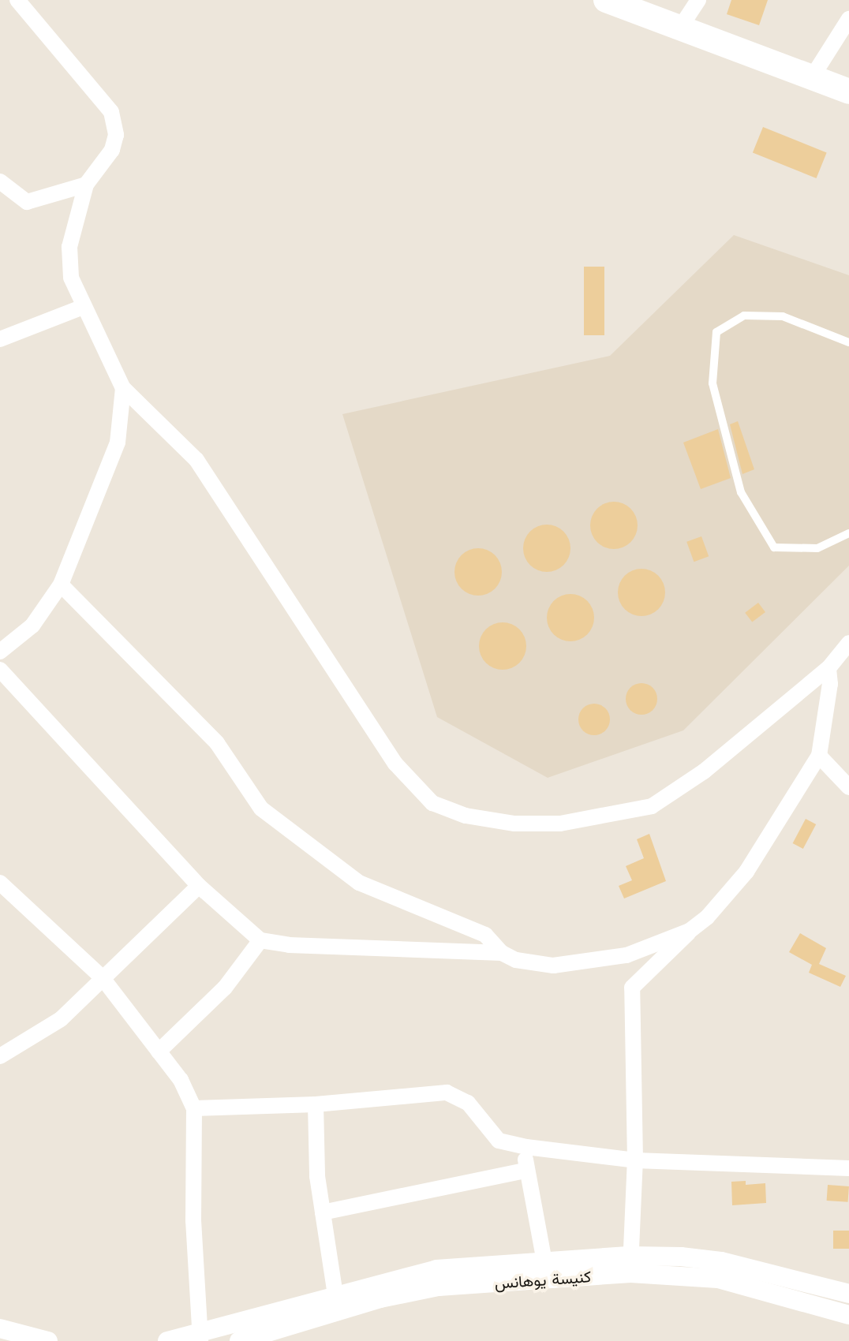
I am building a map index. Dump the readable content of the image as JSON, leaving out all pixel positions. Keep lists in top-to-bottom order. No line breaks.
{"streets":{"street":["كنيسة يوهانس"]}}
